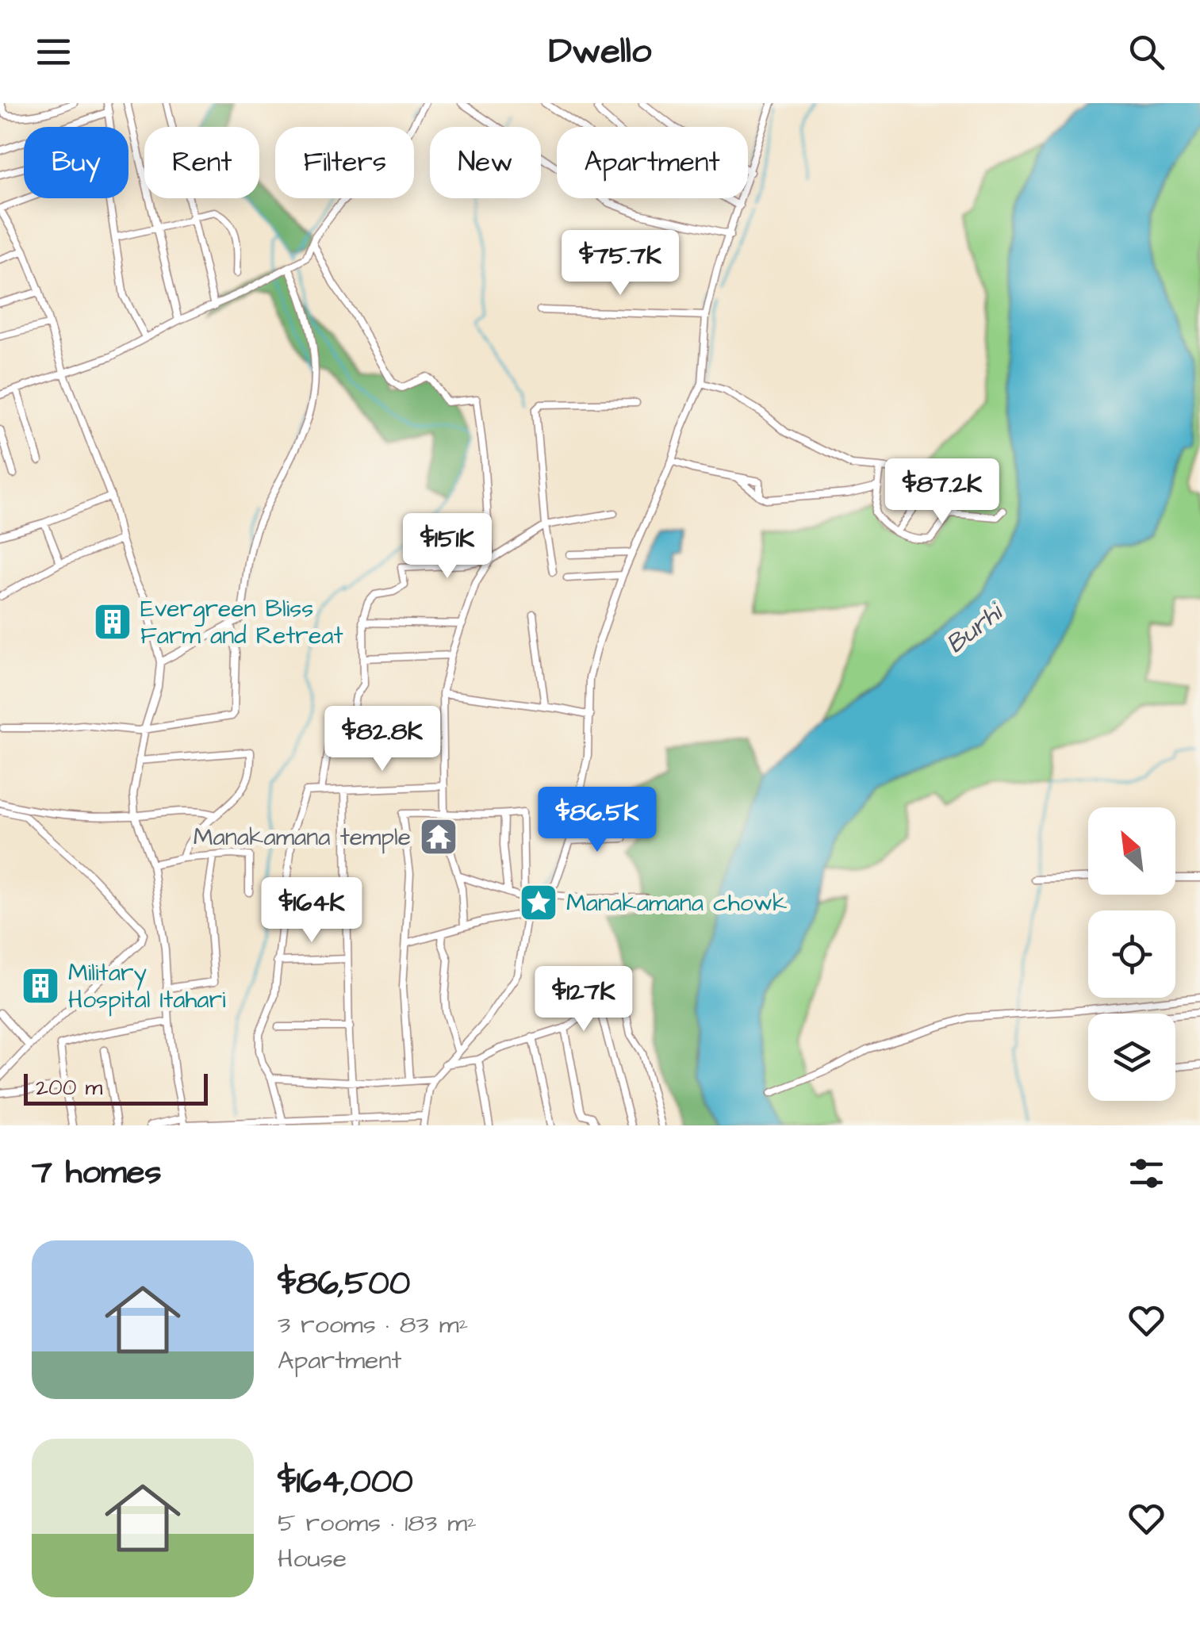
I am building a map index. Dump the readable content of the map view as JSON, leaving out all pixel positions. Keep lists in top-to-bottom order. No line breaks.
{"water":["Burhi"],"places":{"building":["Evergreen Bliss Farm and Retreat","Military Hospital Itahari"],"temple":["Manakamana temple"],"place":["Manakamana chowk"]},"scale_bar":"200 m","north":"top left","page":{"header":"Dwello","chip":["Buy","Rent","Filters","New","Apartment"],"price":["$75.7K","$87.2K","$151K","$82.8K","$86.5K","$164K","$127K"],"scale":"200 m","heading":"7 homes","list":[{"name":"$86,500","note":"3 rooms · 83 m² · Apartment"},{"name":"$164,000","note":"5 rooms · 183 m² · House"}]}}
